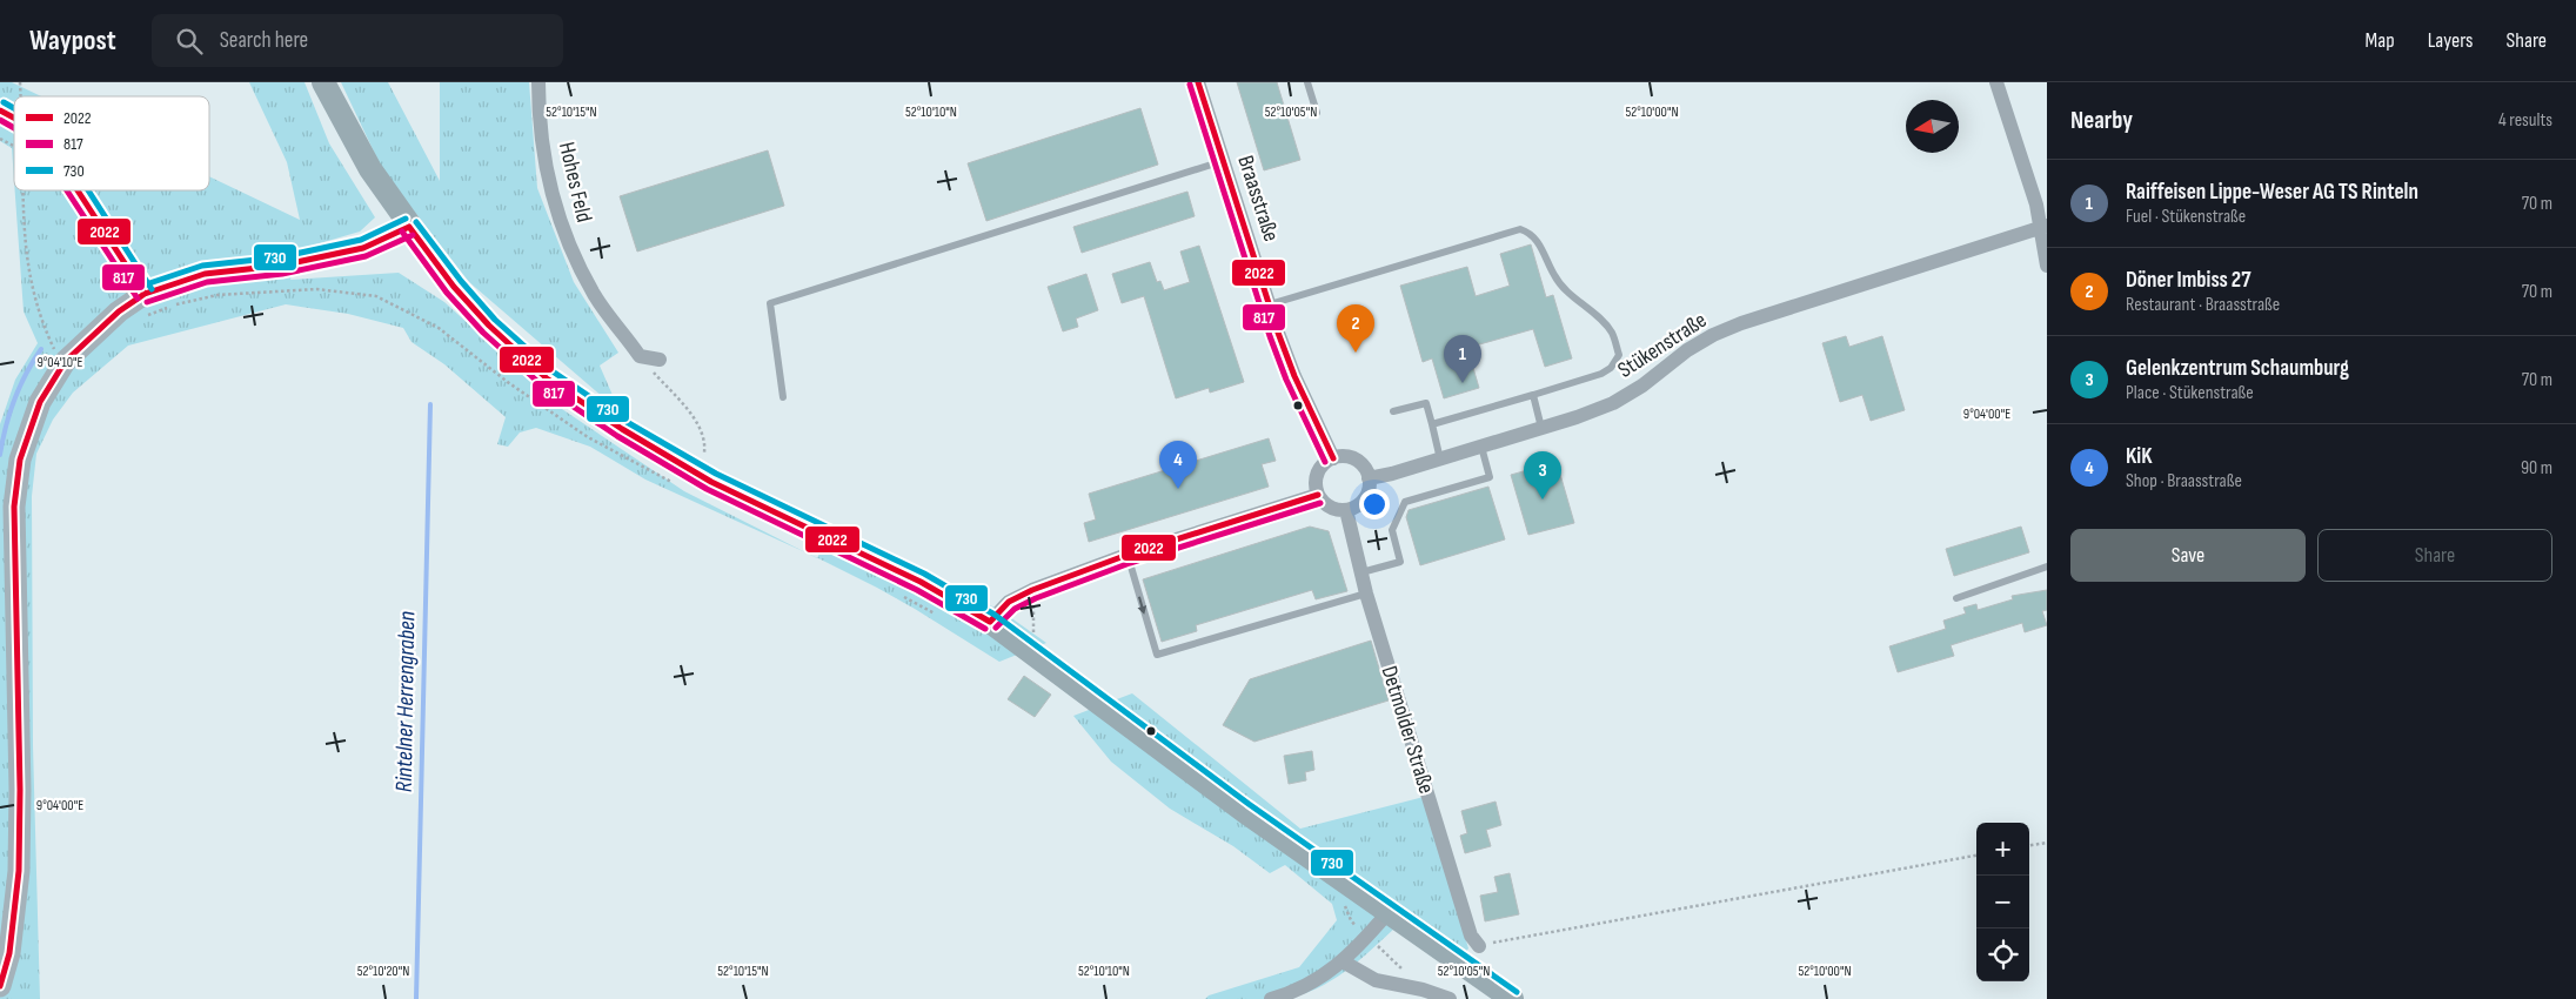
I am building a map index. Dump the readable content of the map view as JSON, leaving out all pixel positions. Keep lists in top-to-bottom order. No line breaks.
{"streets":{"street":["Hohes Feld","Braasstraße","Stükenstraße","Detmolder Straße"]},"crossings":[["Braasstraße","Stükenstraße"],["Braasstraße","Detmolder Straße"],["Stükenstraße","Detmolder Straße"]],"water":["Rintelner Herrengraben"],"lines":["transit line 2022","transit line 817","transit line 730"],"legend":["2022","817","730"],"north":"left","page":{"header":"Waypost","search":"Search here","nav":["Map","Layers","Share"],"heading":["Nearby","4 results"],"list":[{"mark":"1","name":"Raiffeisen Lippe-Weser AG TS Rinteln","note":"Fuel · Stükenstraße","value":"70 m"},{"mark":"2","name":"Döner Imbiss 27","note":"Restaurant · Braasstraße","value":"70 m"},{"mark":"3","name":"Gelenkzentrum Schaumburg","note":"Place · Stükenstraße","value":"70 m"},{"mark":"4","name":"KiK","note":"Shop · Braasstraße","value":"90 m"}],"pins":["2","1","4","3"],"buttons":["Save","Share"],"map_buttons":["+","−"]},"coordinates":["52°10'10\"N","52°10'15\"N","52°10'05\"N","52°10'00\"N","9°04'10\"E","9°04'00\"E","52°10'20\"N"]}
